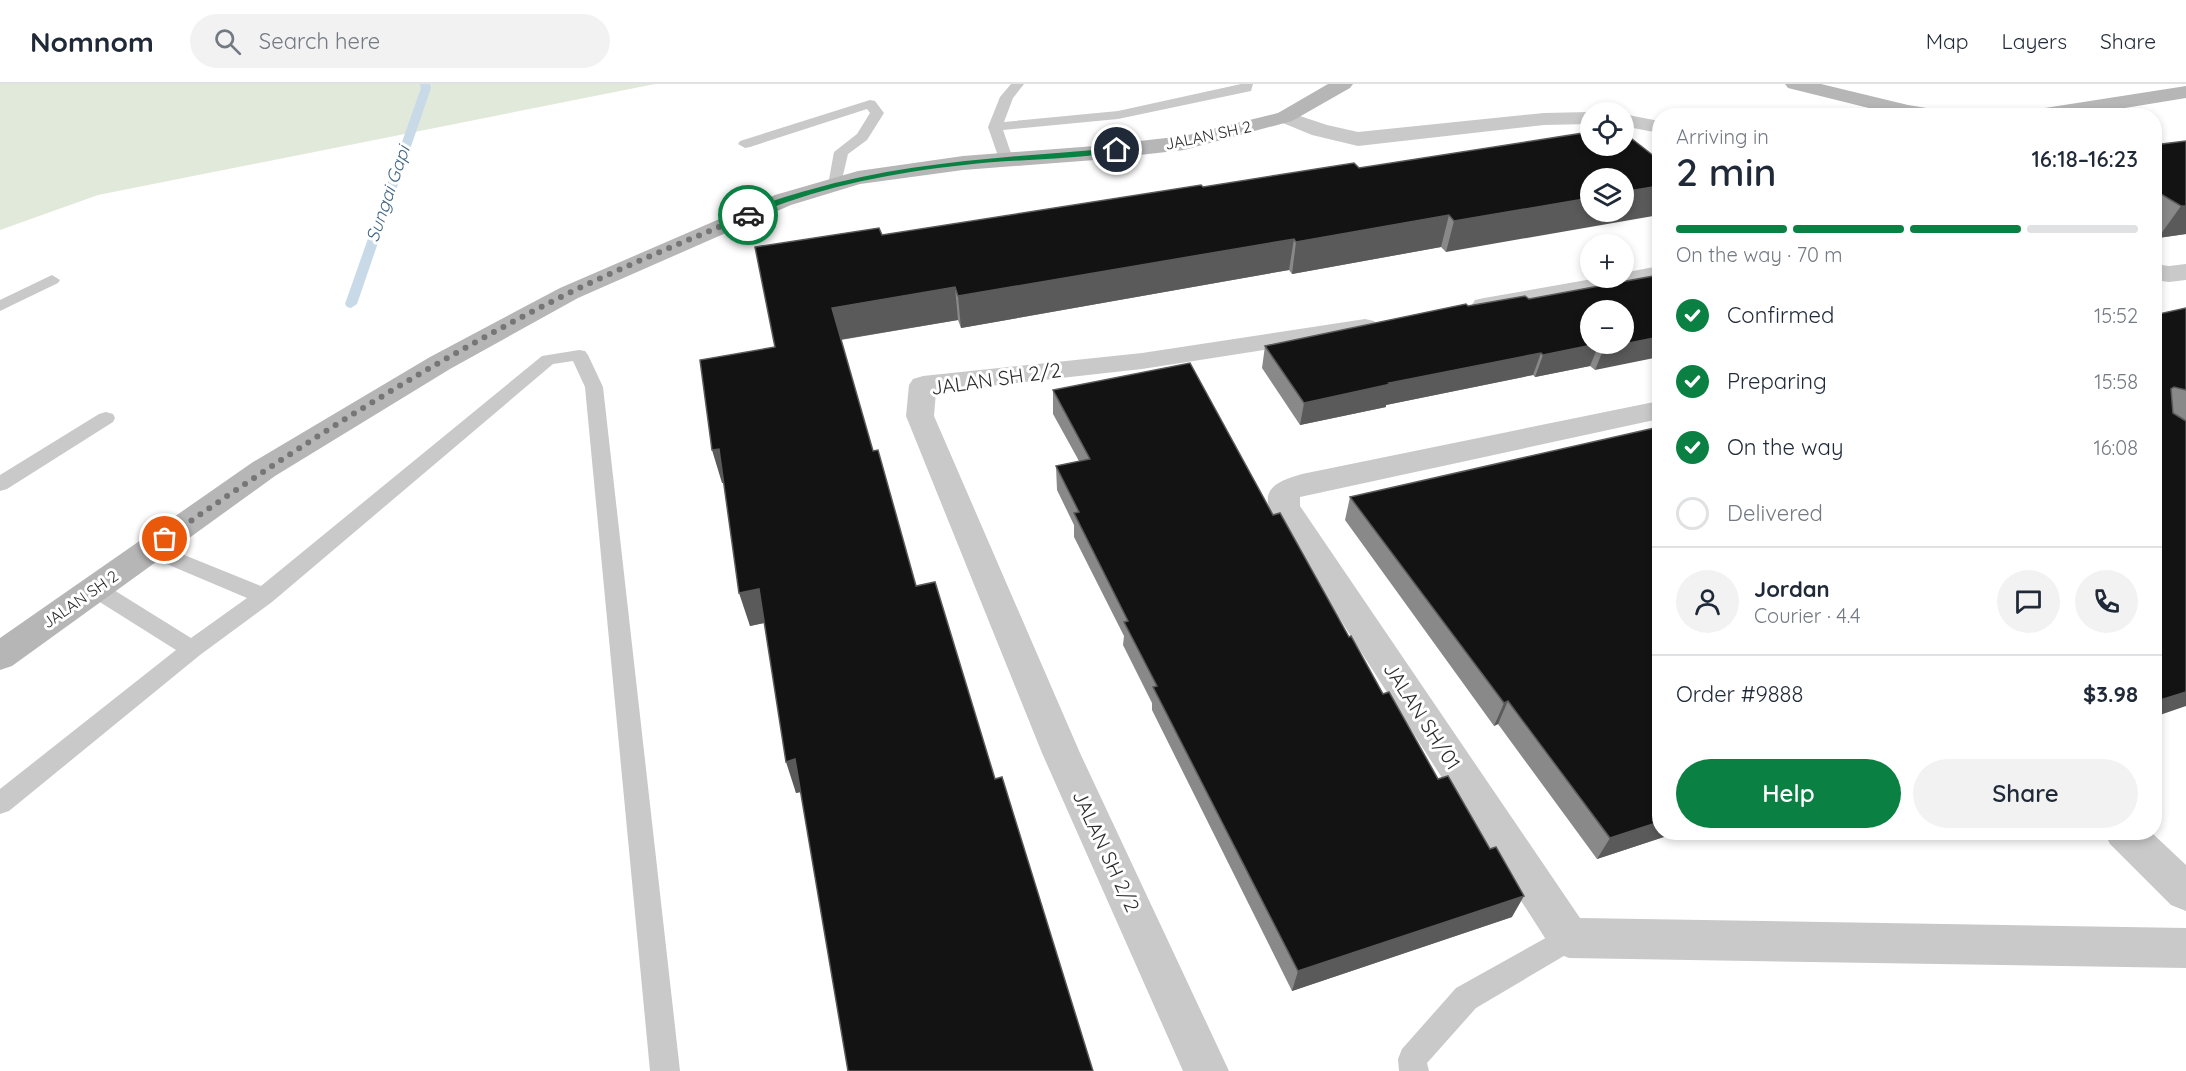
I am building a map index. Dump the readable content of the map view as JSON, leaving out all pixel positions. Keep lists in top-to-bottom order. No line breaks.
{"streets":{"street":["JALAN SH 2","JALAN SH 2/2","JALAN SH/01"]},"water":["Sungai Gapi"],"page":{"header":"Nomnom","search":"Search here","nav":["Map","Layers","Share"],"map_buttons":["+","−"],"heading":["2 min","Arriving in","16:18–16:23"],"panel":["Jordan","Courier · 4.4","Order #9888","$3.98"],"bar":"On the way · 70 m","list":[["Confirmed","15:52"],["Preparing","15:58"],["On the way","16:08"],"Delivered"],"buttons":["Help","Share"]}}
